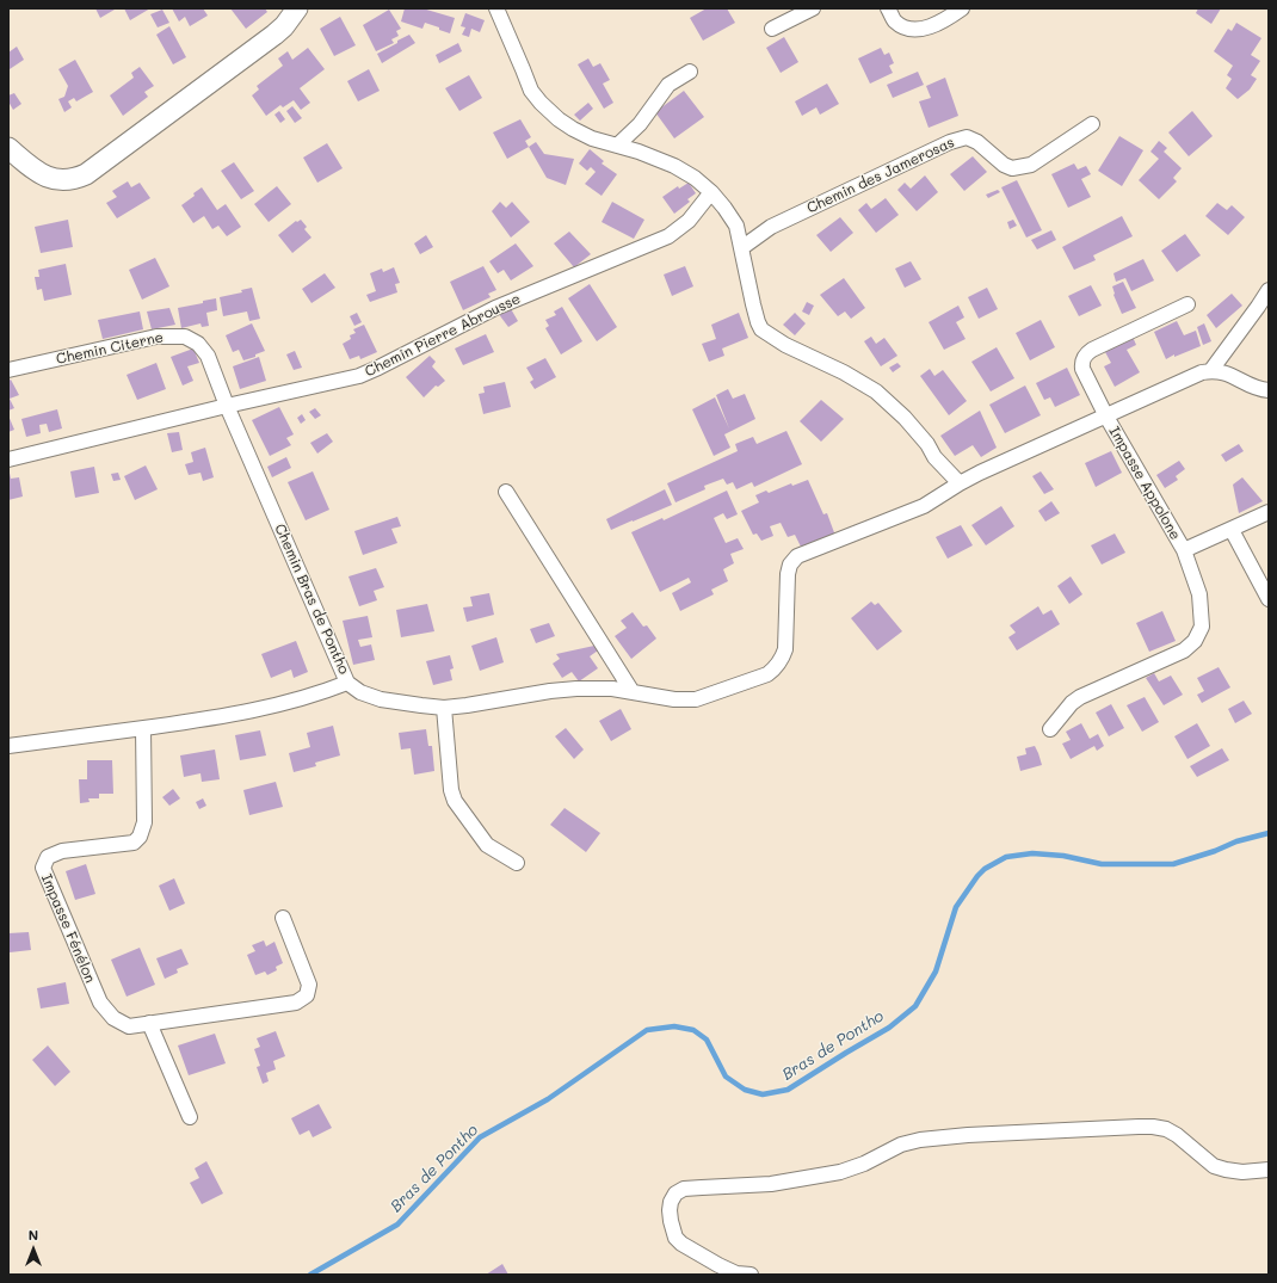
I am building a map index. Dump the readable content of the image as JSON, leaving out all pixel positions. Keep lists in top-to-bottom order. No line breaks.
{"streets":{"street":["Chemin des Jamerosas","Chemin Pierre Abrousse","Chemin Citerne","Impasse Appolone","Chemin Bras de Pontho","Impasse Fénélon"]},"crossings":[["Chemin Pierre Abrousse","Chemin Citerne"],["Chemin Pierre Abrousse","Chemin Bras de Pontho"],["Chemin Citerne","Chemin Bras de Pontho"]],"water":["Bras de Pontho"],"north":"top"}
